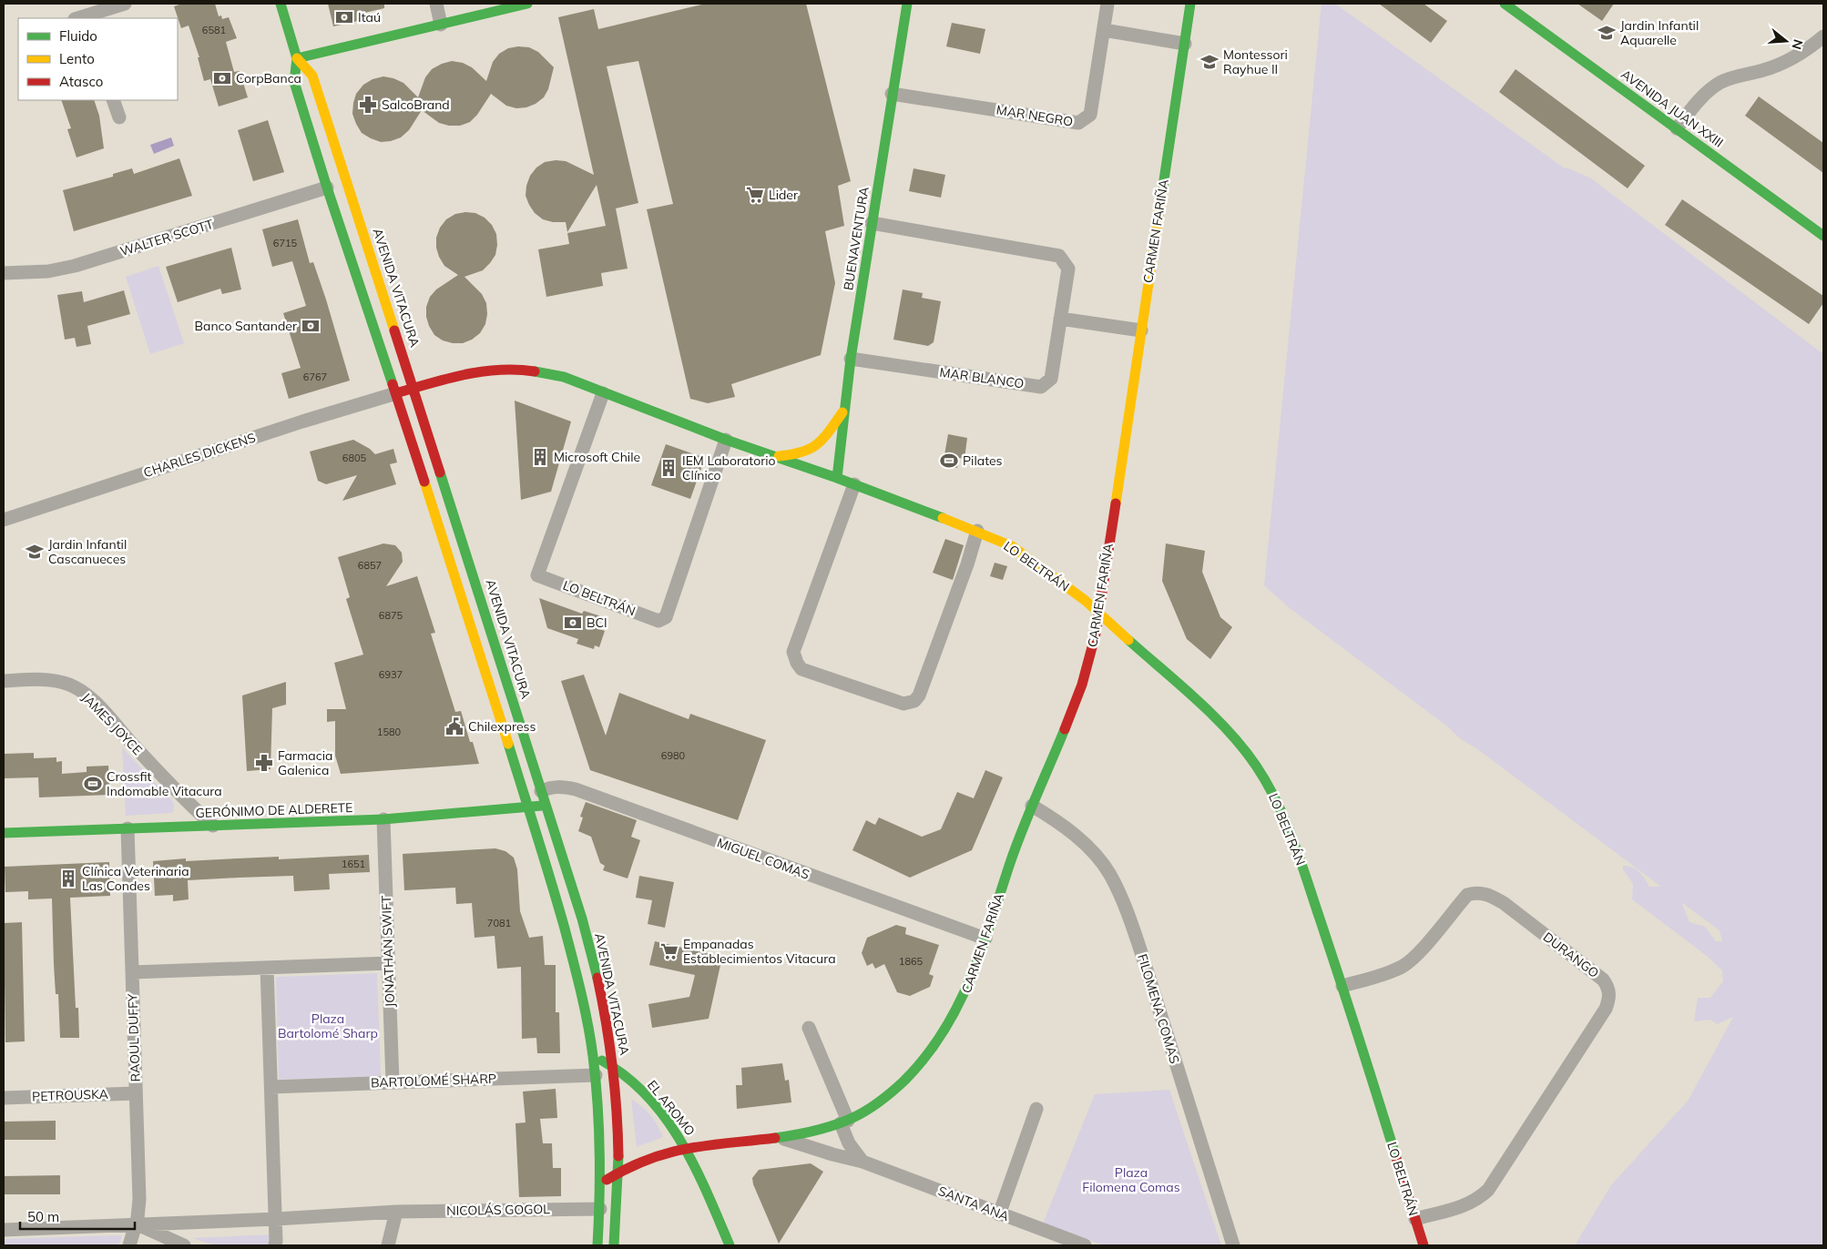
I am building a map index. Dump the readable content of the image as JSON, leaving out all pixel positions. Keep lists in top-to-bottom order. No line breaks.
{"streets":{"street":["AVENIDA JUAN XXIII","MAR NEGRO","CARMEN FARIÑA","WALTER SCOTT","BUENAVENTURA","AVENIDA VITACURA","MAR BLANCO","CHARLES DICKENS","LO BELTRÁN","JAMES JOYCE","GERÓNIMO DE ALDERETE","MIGUEL COMAS","JONATHAN SWIFT","DURANGO","FILOMENA COMAS","RAOUL DUFFY","BARTOLOMÉ SHARP","PETROUSKA","EL AROMO","SANTA ANA","NICOLÁS GOGOL"]},"crossings":[["MAR NEGRO","BUENAVENTURA"],["CARMEN FARIÑA","AVENIDA VITACURA"],["CARMEN FARIÑA","LO BELTRÁN"],["CARMEN FARIÑA","MIGUEL COMAS"],["CARMEN FARIÑA","FILOMENA COMAS"],["CARMEN FARIÑA","EL AROMO"],["CARMEN FARIÑA","SANTA ANA"],["WALTER SCOTT","AVENIDA VITACURA"],["BUENAVENTURA","MAR BLANCO"],["BUENAVENTURA","LO BELTRÁN"],["AVENIDA VITACURA","CHARLES DICKENS"],["AVENIDA VITACURA","LO BELTRÁN"],["AVENIDA VITACURA","GERÓNIMO DE ALDERETE"],["AVENIDA VITACURA","MIGUEL COMAS"],["AVENIDA VITACURA","BARTOLOMÉ SHARP"],["AVENIDA VITACURA","EL AROMO"],["AVENIDA VITACURA","NICOLÁS GOGOL"],["CHARLES DICKENS","LO BELTRÁN"],["LO BELTRÁN","DURANGO"],["JAMES JOYCE","GERÓNIMO DE ALDERETE"],["GERÓNIMO DE ALDERETE","JONATHAN SWIFT"],["GERÓNIMO DE ALDERETE","RAOUL DUFFY"],["JONATHAN SWIFT","BARTOLOMÉ SHARP"],["RAOUL DUFFY","PETROUSKA"],["RAOUL DUFFY","NICOLÁS GOGOL"]],"parks":["Plaza Bartolomé Sharp","Plaza Filomena Comas"],"places":{"bank":["Itaú","CorpBanca","Banco Santander","BCI"],"school or university":["Jardin Infantil Aquarelle","Montessori Rayhue II","Jardin Infantil Cascanueces"],"pharmacy":["SalcoBrand","Farmacia Galenica"],"supermarket":["Lider","Empanadas Establecimientos Vitacura"],"building":["Microsoft Chile","IEM Laboratorio Clínico","Clínica Veterinaria Las Condes"],"sports":["Pilates","Crossfit Indomable Vitacura"],"public building":["Chilexpress"]},"house_numbers":["6581","6715","6767","6805","6857","6875","6937","1580","6980","1651","7081","1865"],"legend":["Fluido","Lento","Atasco"],"scale_bar":"50 m","north":"right"}
